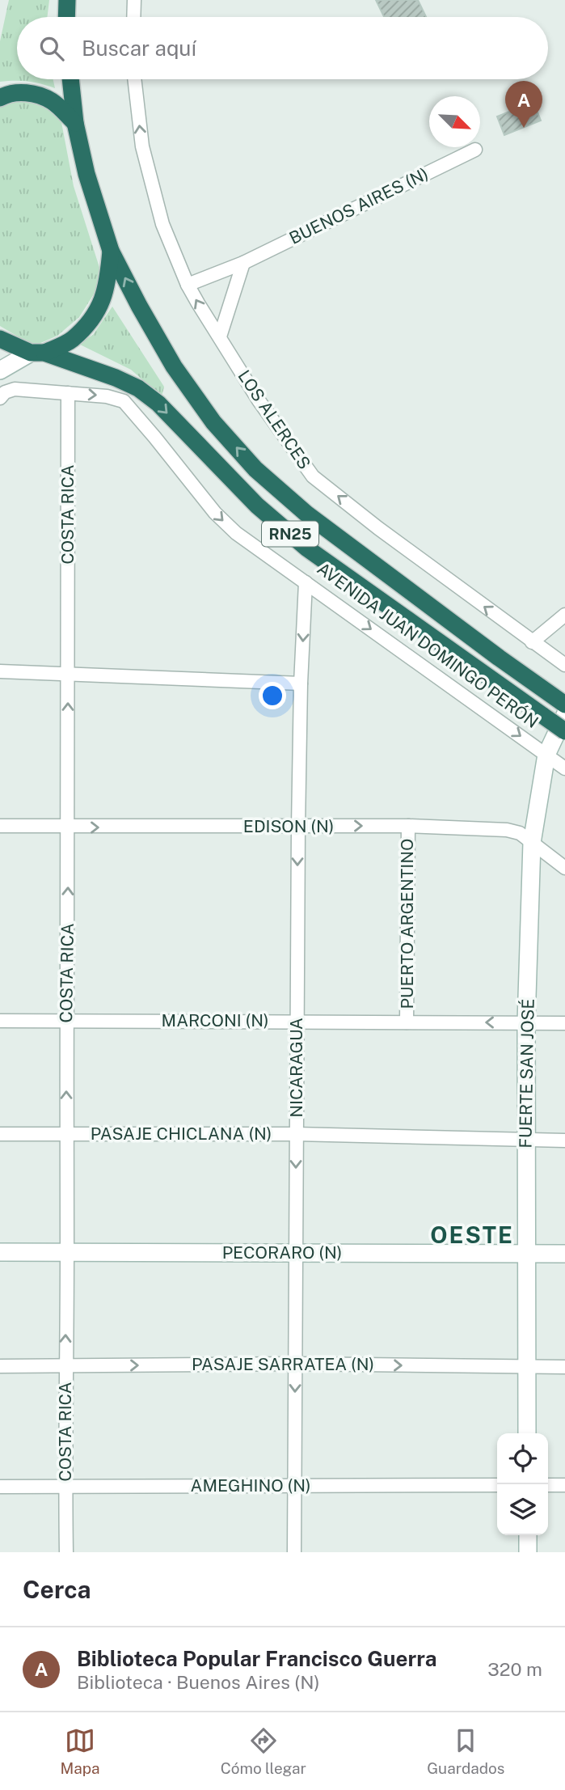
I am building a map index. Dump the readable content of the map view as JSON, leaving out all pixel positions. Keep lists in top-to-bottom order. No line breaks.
{"streets":{"highway":["RN25","AVENIDA JUAN DOMINGO PERÓN"],"street":["BUENOS AIRES (N)","LOS ALERCES","COSTA RICA","EDISON (N)","PUERTO ARGENTINO","MARCONI (N)","NICARAGUA","FUERTE SAN JOSÉ","PASAJE CHICLANA (N)","PECORARO (N)","PASAJE SARRATEA (N)","AMEGHINO (N)"]},"crossings":[["BUENOS AIRES (N)","LOS ALERCES"],["COSTA RICA","AVENIDA JUAN DOMINGO PERÓN"],["COSTA RICA","EDISON (N)"],["COSTA RICA","MARCONI (N)"],["COSTA RICA","PASAJE CHICLANA (N)"],["COSTA RICA","PECORARO (N)"],["COSTA RICA","PASAJE SARRATEA (N)"],["COSTA RICA","AMEGHINO (N)"],["RN25","AVENIDA JUAN DOMINGO PERÓN"],["AVENIDA JUAN DOMINGO PERÓN","NICARAGUA"],["AVENIDA JUAN DOMINGO PERÓN","FUERTE SAN JOSÉ"],["EDISON (N)","PUERTO ARGENTINO"],["EDISON (N)","NICARAGUA"],["EDISON (N)","FUERTE SAN JOSÉ"],["PUERTO ARGENTINO","MARCONI (N)"],["MARCONI (N)","NICARAGUA"],["MARCONI (N)","FUERTE SAN JOSÉ"],["NICARAGUA","PASAJE CHICLANA (N)"],["NICARAGUA","PECORARO (N)"],["NICARAGUA","PASAJE SARRATEA (N)"],["NICARAGUA","AMEGHINO (N)"],["FUERTE SAN JOSÉ","PASAJE CHICLANA (N)"],["FUERTE SAN JOSÉ","PECORARO (N)"],["FUERTE SAN JOSÉ","PASAJE SARRATEA (N)"]],"one_way":["LOS ALERCES","COSTA RICA","EDISON (N)","NICARAGUA","PASAJE SARRATEA (N)"],"districts":["OESTE"],"north":"bottom right","page":{"search":"Buscar aquí","pins":"A","heading":"Cerca","list":[{"mark":"A","name":"Biblioteca Popular Francisco Guerra","note":"Biblioteca · Buenos Aires (N)","value":"320 m"}],"nav":["Mapa","Cómo llegar","Guardados"]}}
